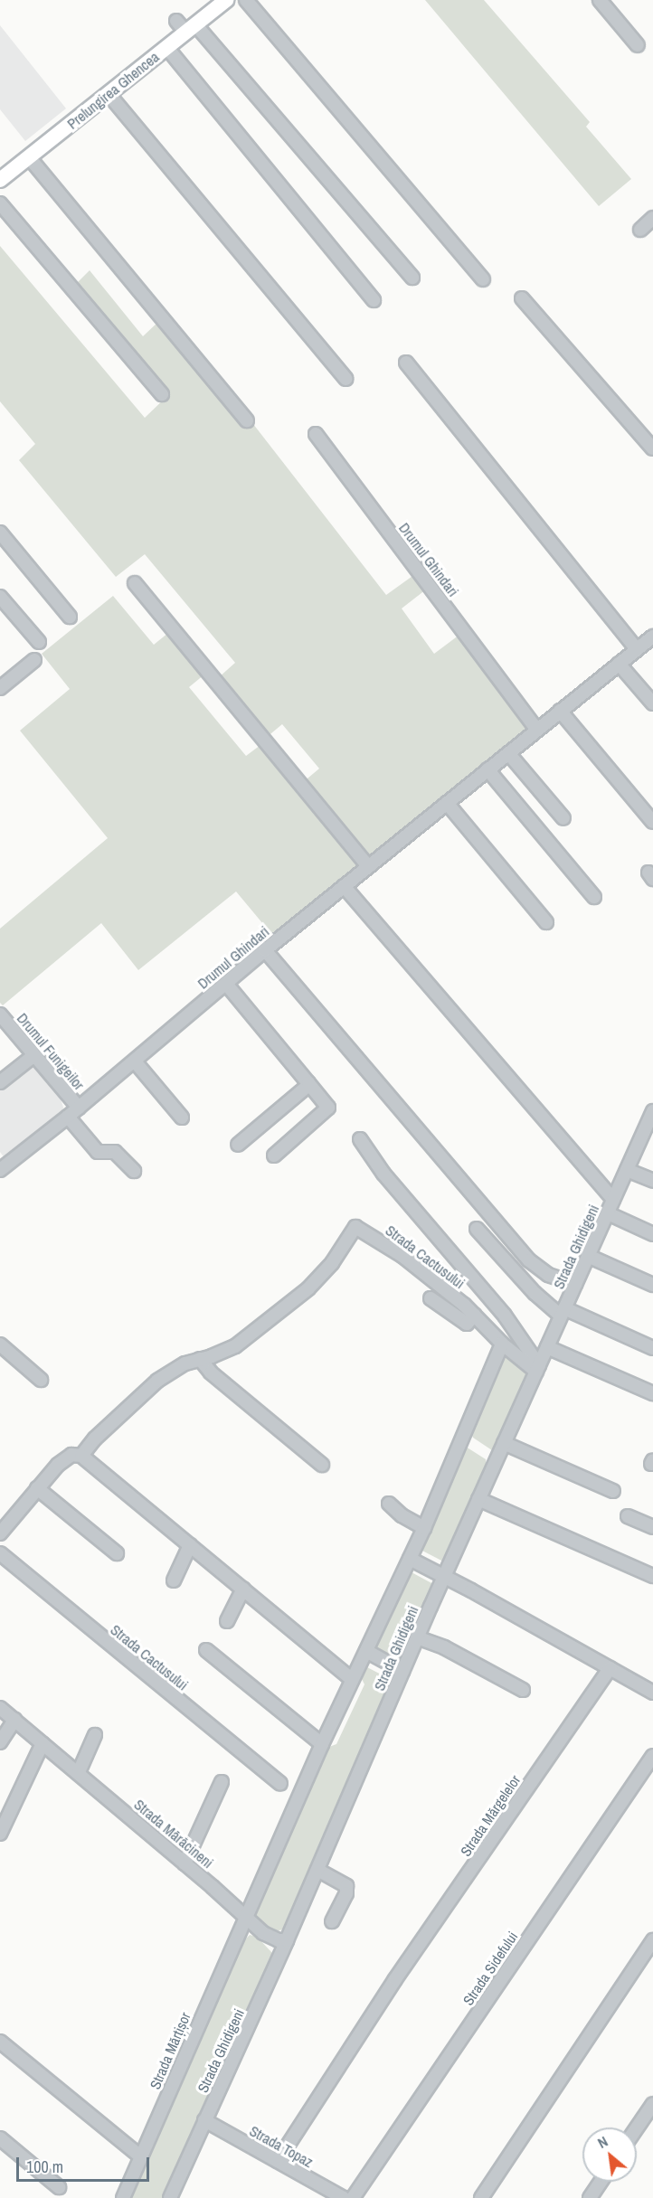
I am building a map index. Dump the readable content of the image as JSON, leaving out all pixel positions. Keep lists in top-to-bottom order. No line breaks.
{"streets":{"main road":["Prelungirea Ghencea"],"street":["Drumul Ghindari","Drumul Funigeilor","Strada Ghidigeni","Strada Cactusului","Strada Mărgelelor","Strada Mărăcineni","Strada Sidefului","Strada Mărțișor","Strada Topaz"]},"crossings":[["Drumul Ghindari","Drumul Funigeilor"],["Strada Ghidigeni","Strada Cactusului"],["Strada Ghidigeni","Strada Mărăcineni"],["Strada Ghidigeni","Strada Topaz"],["Strada Cactusului","Strada Mărțișor"],["Strada Mărgelelor","Strada Topaz"],["Strada Mărăcineni","Strada Mărțișor"]],"scale_bar":"100 m","north":"top left"}
